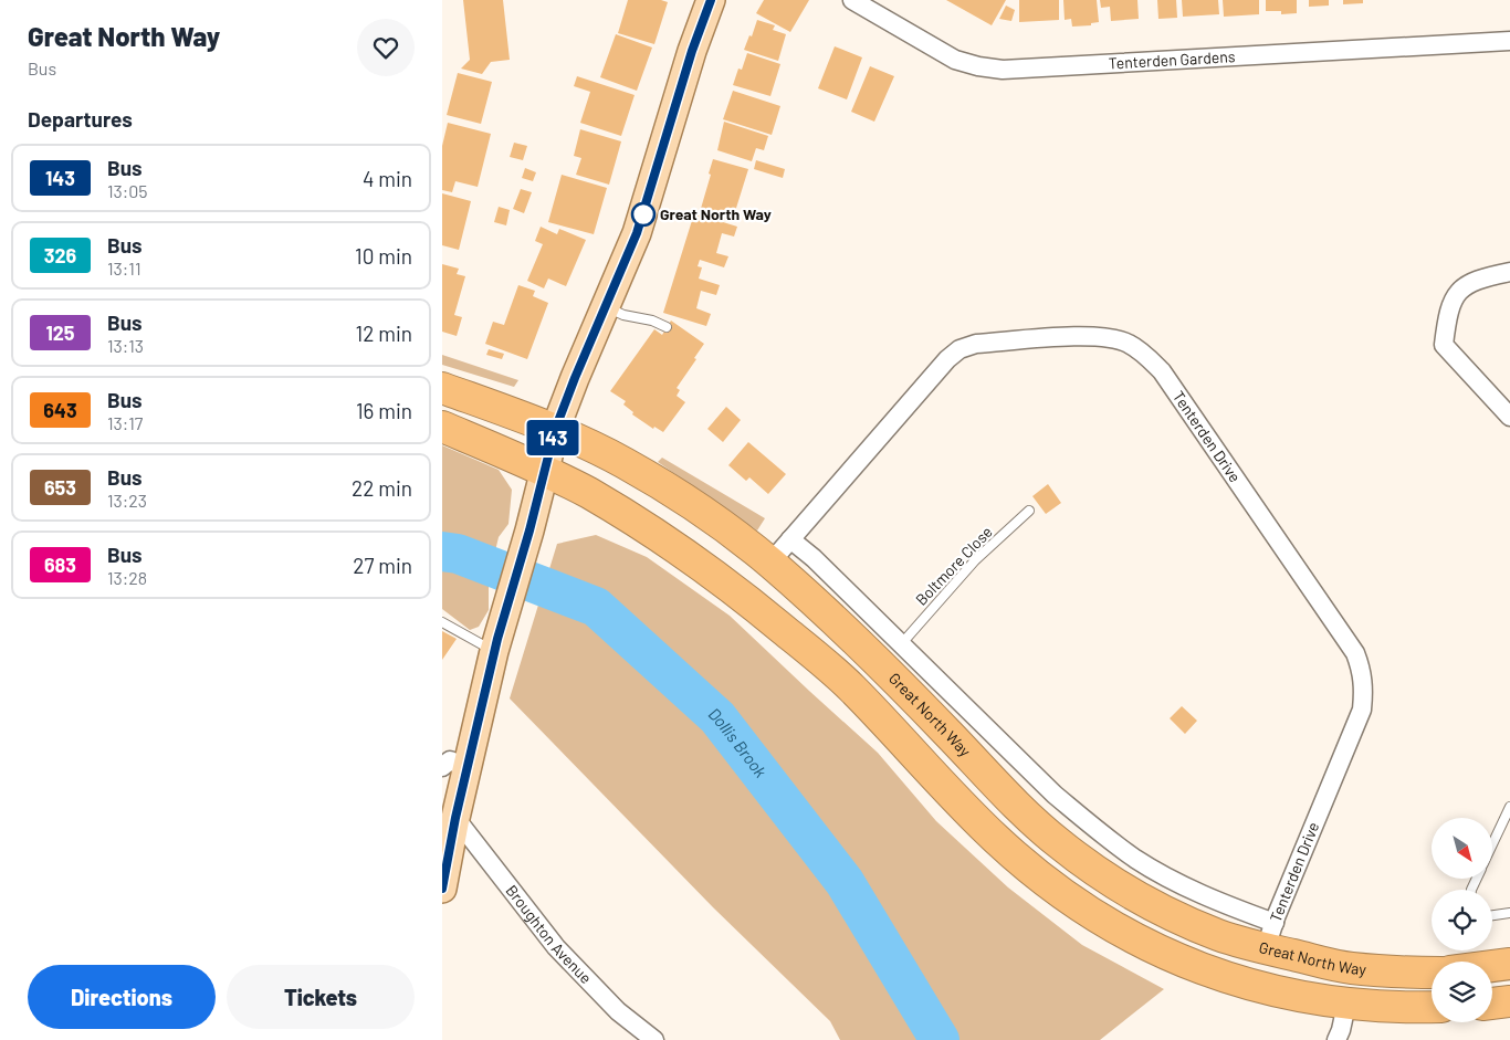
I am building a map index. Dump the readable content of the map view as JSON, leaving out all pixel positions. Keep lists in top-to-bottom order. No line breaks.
{"streets":{"highway":["Great North Way"],"street":["Tenterden Gardens","Tenterden Drive","Broughton Avenue"],"lane":["Boltmore Close"]},"crossings":[["Tenterden Drive","Great North Way"],["Boltmore Close","Great North Way"]],"water":["Dollis Brook"],"places":["Great North Way"],"lines":["bus line 143"],"north":"bottom right","page":{"heading":[["Great North Way","Bus"],"Departures"],"on_map":"143","list":[{"mark":"143","name":"Bus","note":"13:05","value":"4 min"},{"mark":"326","name":"Bus","note":"13:11","value":"10 min"},{"mark":"125","name":"Bus","note":"13:13","value":"12 min"},{"mark":"643","name":"Bus","note":"13:17","value":"16 min"},{"mark":"653","name":"Bus","note":"13:23","value":"22 min"},{"mark":"683","name":"Bus","note":"13:28","value":"27 min"}],"buttons":["Directions","Tickets"]}}
